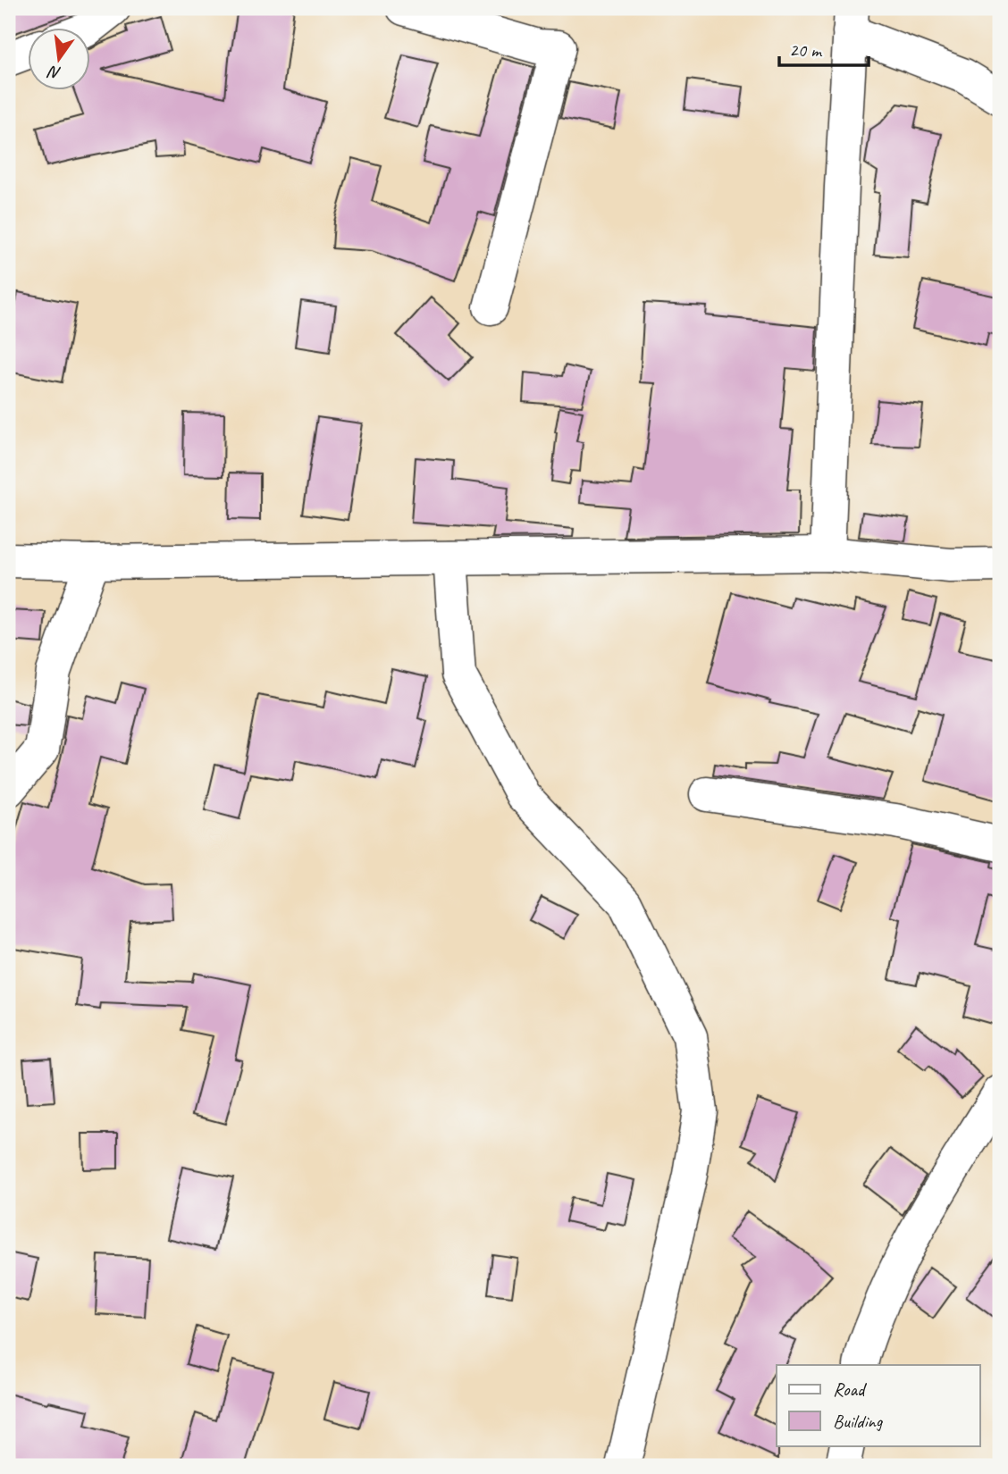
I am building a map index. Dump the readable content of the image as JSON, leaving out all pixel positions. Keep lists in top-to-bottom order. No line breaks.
{"legend":["Road","Building"],"scale_bar":"20 m","north":"bottom"}
